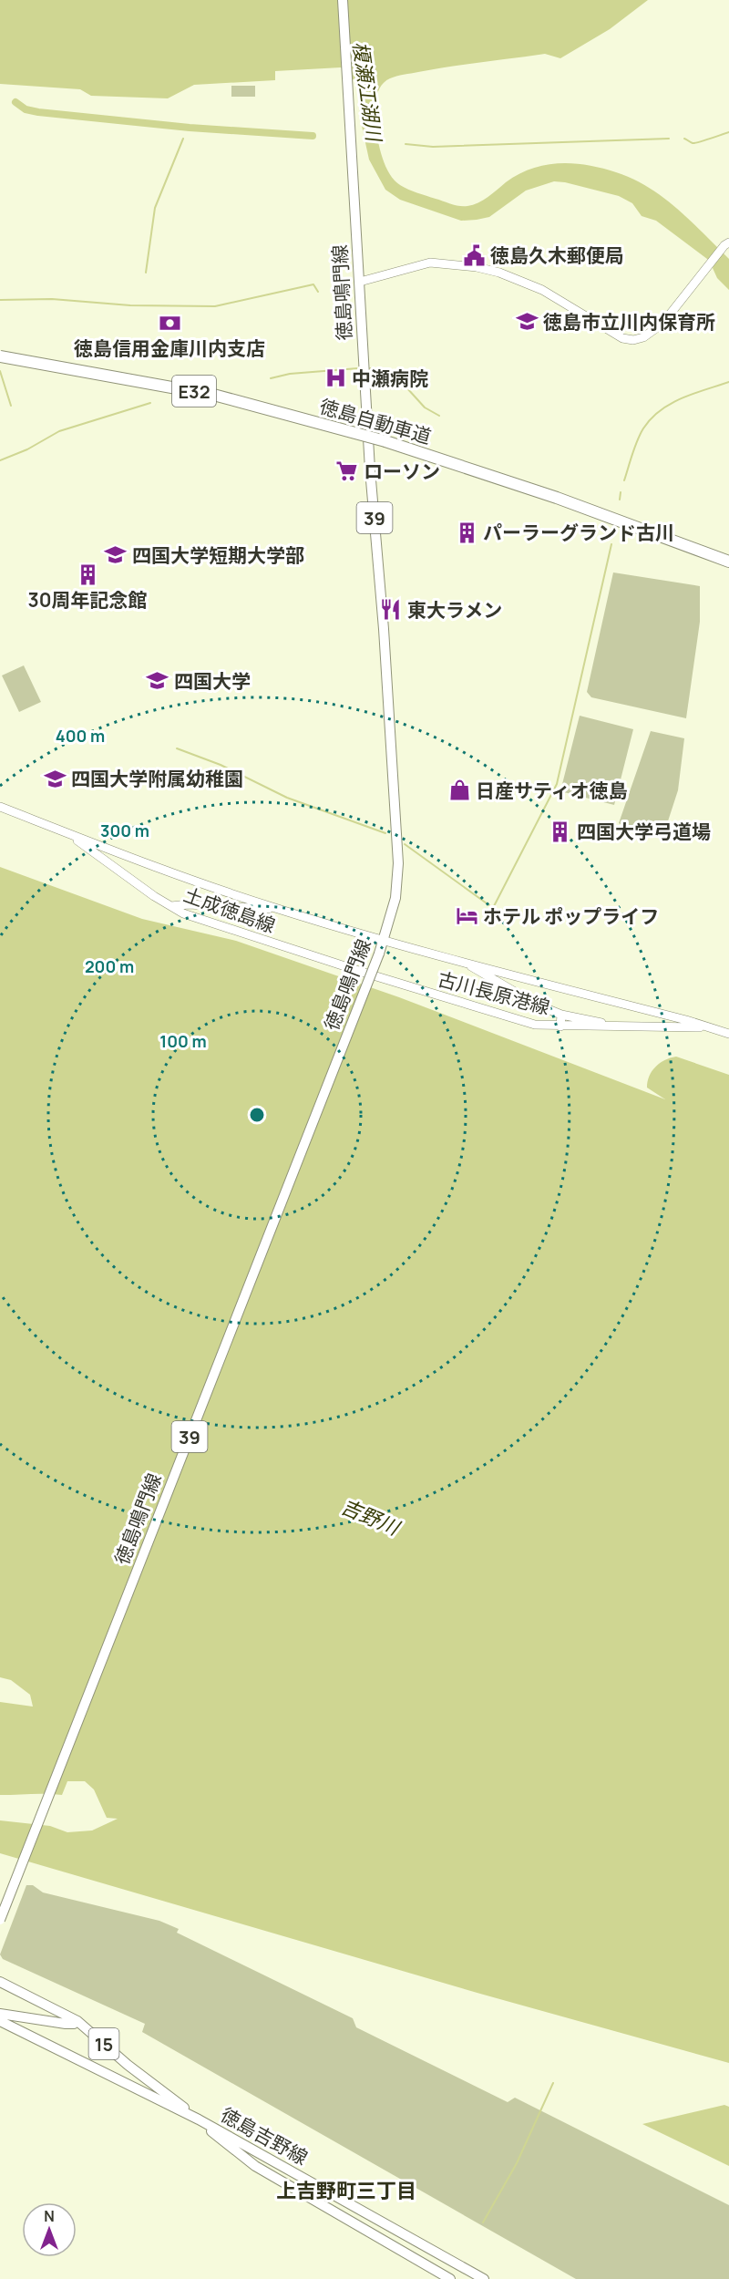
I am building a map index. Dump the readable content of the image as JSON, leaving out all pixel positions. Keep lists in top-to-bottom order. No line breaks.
{"streets":{"highway":["E32","徳島自動車道"],"main road":["徳島鳴門線","39","土成徳島線","古川長原港線","15","徳島吉野線"]},"crossings":[["徳島鳴門線","土成徳島線"],["徳島鳴門線","古川長原港線"],["土成徳島線","古川長原港線"],["15","徳島吉野線"]],"districts":["上吉野町三丁目"],"water":["榎瀬江湖川","吉野川"],"places":{"public building":["徳島久木郵便局"],"school or university":["徳島市立川内保育所","四国大学短期大学部","四国大学","四国大学附属幼稚園"],"bank":["徳島信用金庫川内支店"],"hospital":["中瀬病院"],"supermarket":["ローソン"],"building":["パーラーグランド古川","30周年記念館","四国大学弓道場"],"restaurant":["東大ラメン"],"shop":["日産サティオ徳島"],"hotel":["ホテル ポップライフ"]},"north":"top","rings":["400 m","300 m","200 m","100 m"]}
